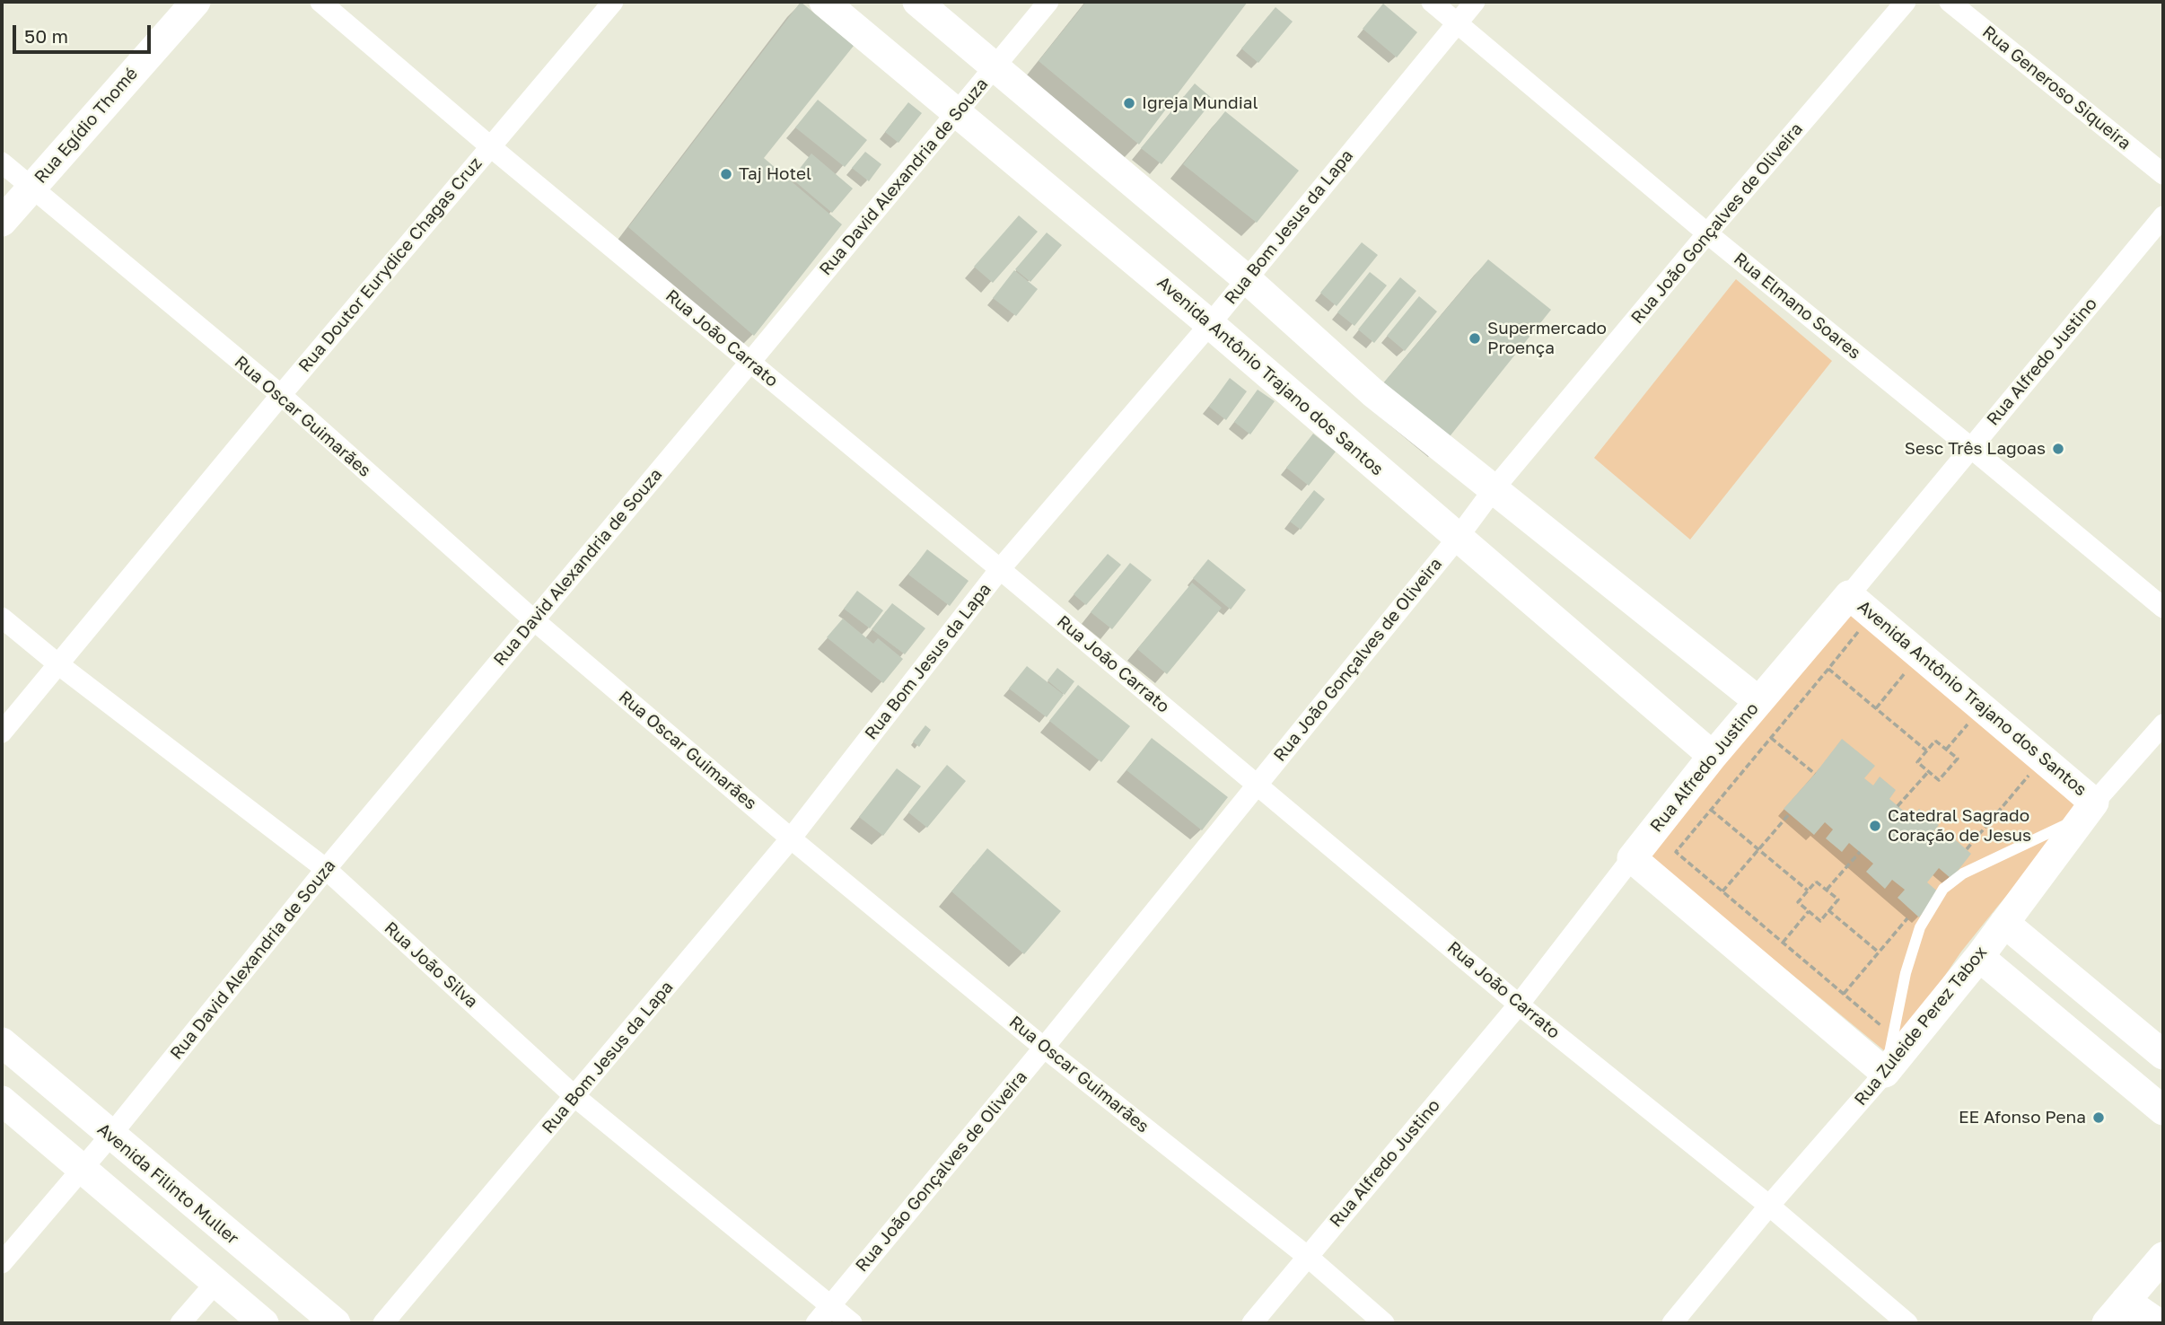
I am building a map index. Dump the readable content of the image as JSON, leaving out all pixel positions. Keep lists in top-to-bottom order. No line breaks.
{"streets":{"main road":["Rua Egídio Thomé","Rua Alfredo Justino","Avenida Antônio Trajano dos Santos","Rua Zuleide Perez Tabox","Avenida Filinto Muller"],"street":["Rua Generoso Siqueira","Rua David Alexandria de Souza","Rua João Gonçalves de Oliveira","Rua Bom Jesus da Lapa","Rua Doutor Eurydice Chagas Cruz","Rua Elmano Soares","Rua João Carrato","Rua Oscar Guimarães","Rua João Silva"]},"crossings":[["Rua Egídio Thomé","Rua Oscar Guimarães"],["Rua David Alexandria de Souza","Rua João Carrato"],["Rua David Alexandria de Souza","Avenida Antônio Trajano dos Santos"],["Rua David Alexandria de Souza","Rua Oscar Guimarães"],["Rua David Alexandria de Souza","Rua João Silva"],["Rua David Alexandria de Souza","Avenida Filinto Muller"],["Rua João Gonçalves de Oliveira","Rua Elmano Soares"],["Rua João Gonçalves de Oliveira","Rua João Carrato"],["Rua João Gonçalves de Oliveira","Avenida Antônio Trajano dos Santos"],["Rua João Gonçalves de Oliveira","Rua Oscar Guimarães"],["Rua João Gonçalves de Oliveira","Rua João Silva"],["Rua Bom Jesus da Lapa","Rua Elmano Soares"],["Rua Bom Jesus da Lapa","Rua João Carrato"],["Rua Bom Jesus da Lapa","Avenida Antônio Trajano dos Santos"],["Rua Bom Jesus da Lapa","Rua Oscar Guimarães"],["Rua Bom Jesus da Lapa","Rua João Silva"],["Rua Doutor Eurydice Chagas Cruz","Rua João Carrato"],["Rua Doutor Eurydice Chagas Cruz","Rua Oscar Guimarães"],["Rua Doutor Eurydice Chagas Cruz","Rua João Silva"],["Rua Elmano Soares","Rua Alfredo Justino"],["Rua João Carrato","Rua Alfredo Justino"],["Rua João Carrato","Rua Zuleide Perez Tabox"],["Rua Alfredo Justino","Avenida Antônio Trajano dos Santos"],["Rua Alfredo Justino","Rua Oscar Guimarães"],["Avenida Antônio Trajano dos Santos","Rua Zuleide Perez Tabox"]],"places":["Igreja Mundial","Taj Hotel","Supermercado Proença","Sesc Três Lagoas","Catedral Sagrado Coração de Jesus","EE Afonso Pena"],"scale_bar":"50 m"}
